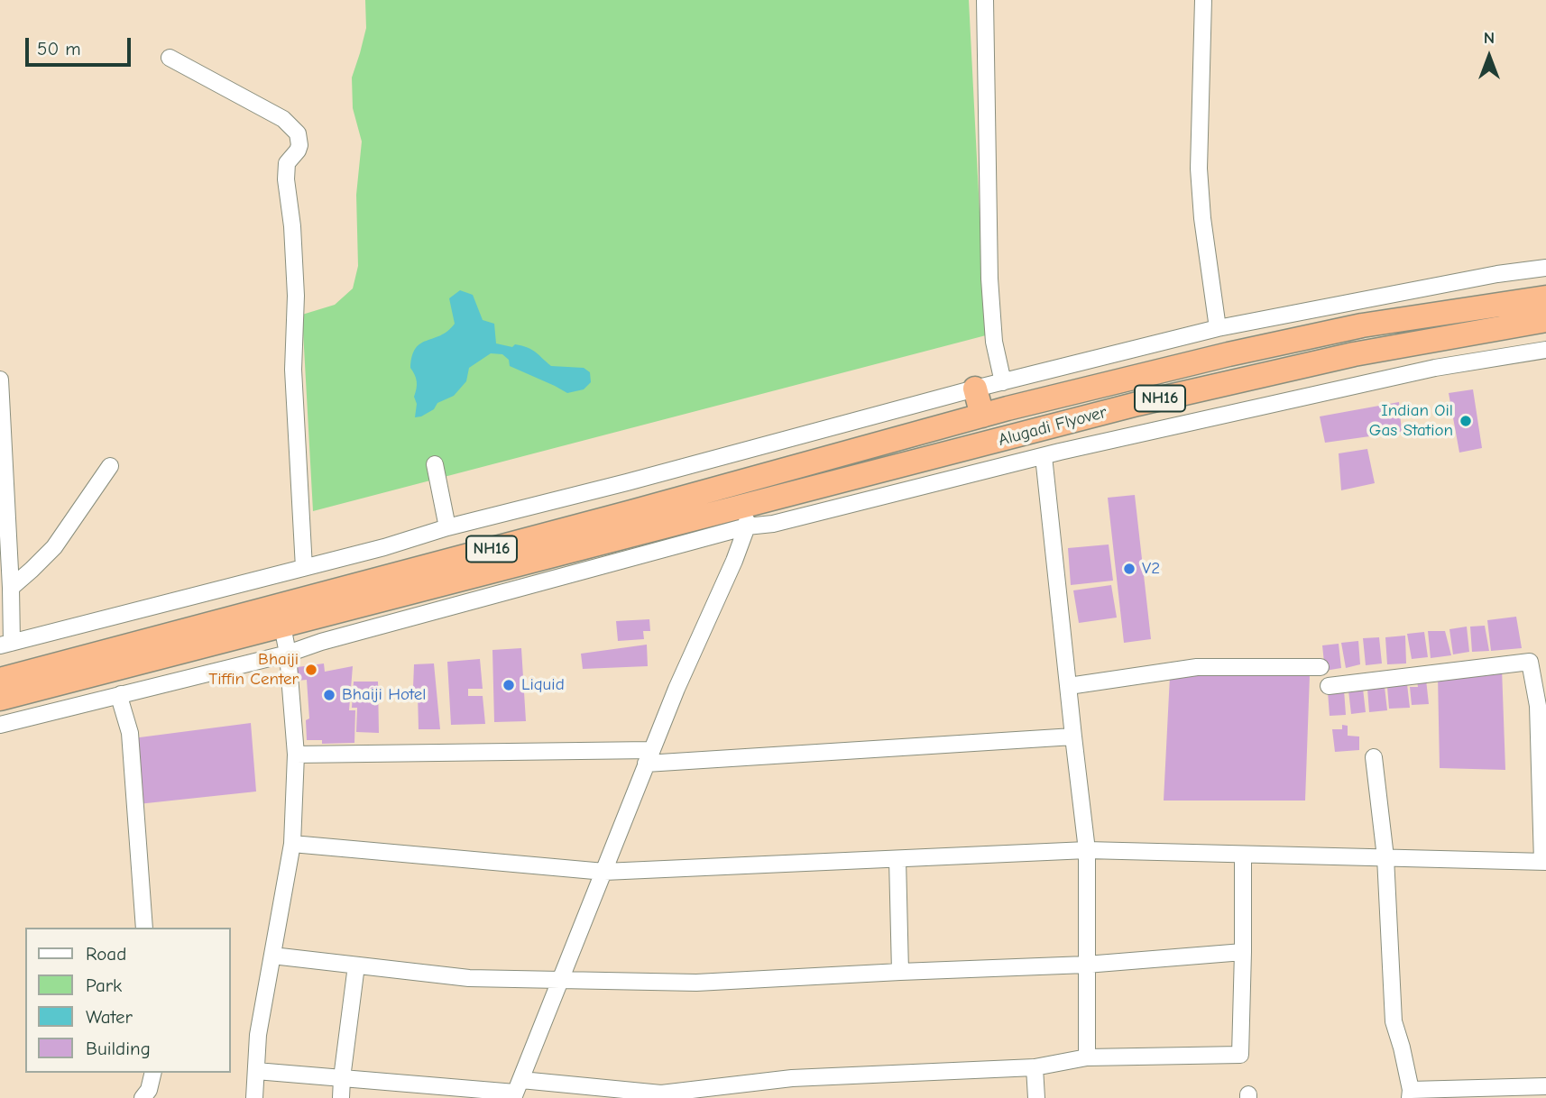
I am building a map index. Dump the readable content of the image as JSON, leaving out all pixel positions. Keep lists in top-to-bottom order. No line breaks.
{"streets":{"highway":["NH16","Alugadi Flyover"]},"crossings":[["NH16","Alugadi Flyover"]],"places":["Indian Oil Gas Station","V2","Bhaiji Tiffin Center","Liquid","Bhaiji Hotel"],"legend":["Road","Park","Water","Building"],"scale_bar":"50 m","north":"top"}
